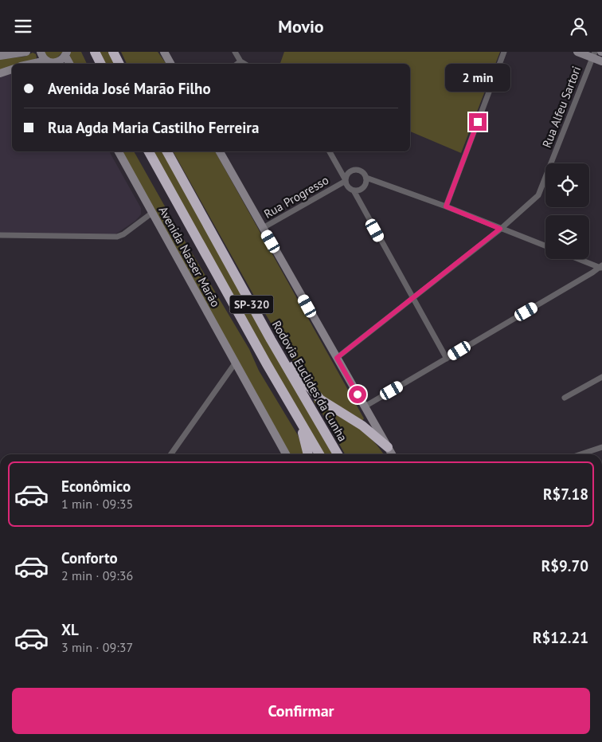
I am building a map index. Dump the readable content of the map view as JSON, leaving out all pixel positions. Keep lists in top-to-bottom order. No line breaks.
{"streets":{"highway":["SP-320","Rodovia Euclides da Cunha"],"main road":["Avenida Nasser Marão"],"street":["Rua Alfeu Sartori","Rua Progresso"]},"page":{"header":"Movio","bubble":"2 min","banner":["Avenida José Marão Filho","Rua Agda Maria Castilho Ferreira"],"list":[{"name":"Econômico","note":"1 min · 09:35","value":"R$7.18"},{"name":"Conforto","note":"2 min · 09:36","value":"R$9.70"},{"name":"XL","note":"3 min · 09:37","value":"R$12.21"}],"buttons":"Confirmar"}}
